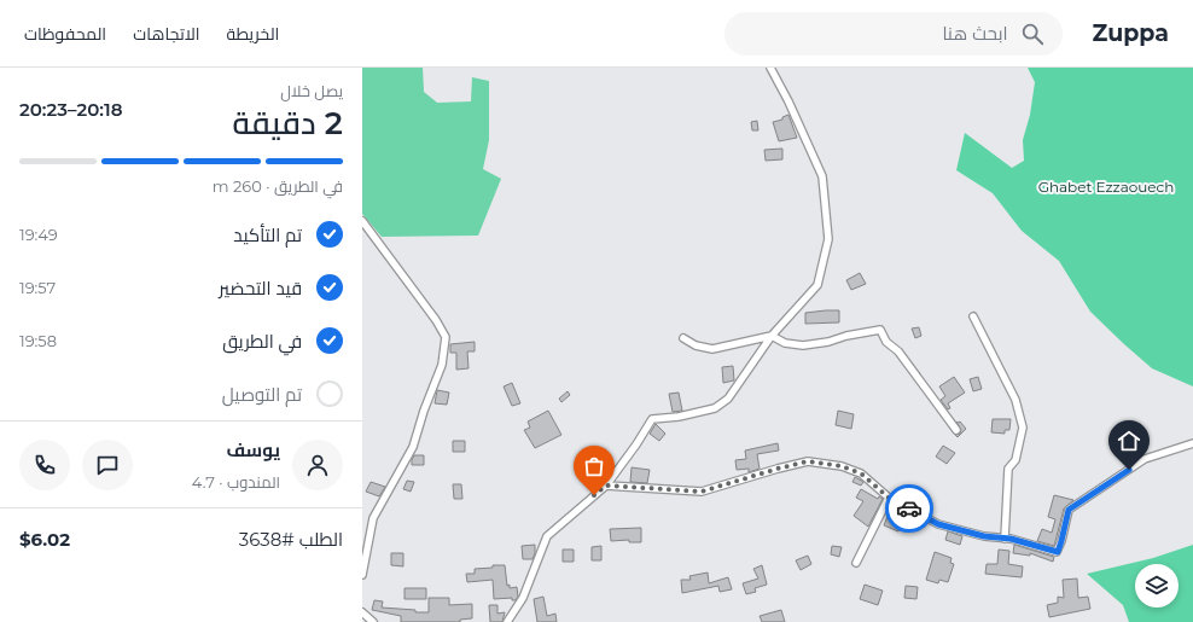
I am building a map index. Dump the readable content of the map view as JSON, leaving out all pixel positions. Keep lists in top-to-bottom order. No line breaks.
{"parks":["Ghabet Ezzaouech"],"page":{"header":"Zuppa","search":"ابحث هنا","nav":["الخريطة","الاتجاهات","المحفوظات"],"heading":["2 دقيقة","يصل خلال","20:18–20:23"],"panel":["يوسف","المندوب · 4.7","الطلب #3638","$6.02"],"bar":"في الطريق · 260 m","list":[["تم التأكيد","19:49"],["قيد التحضير","19:57"],["في الطريق","19:58"],"تم التوصيل"]}}
